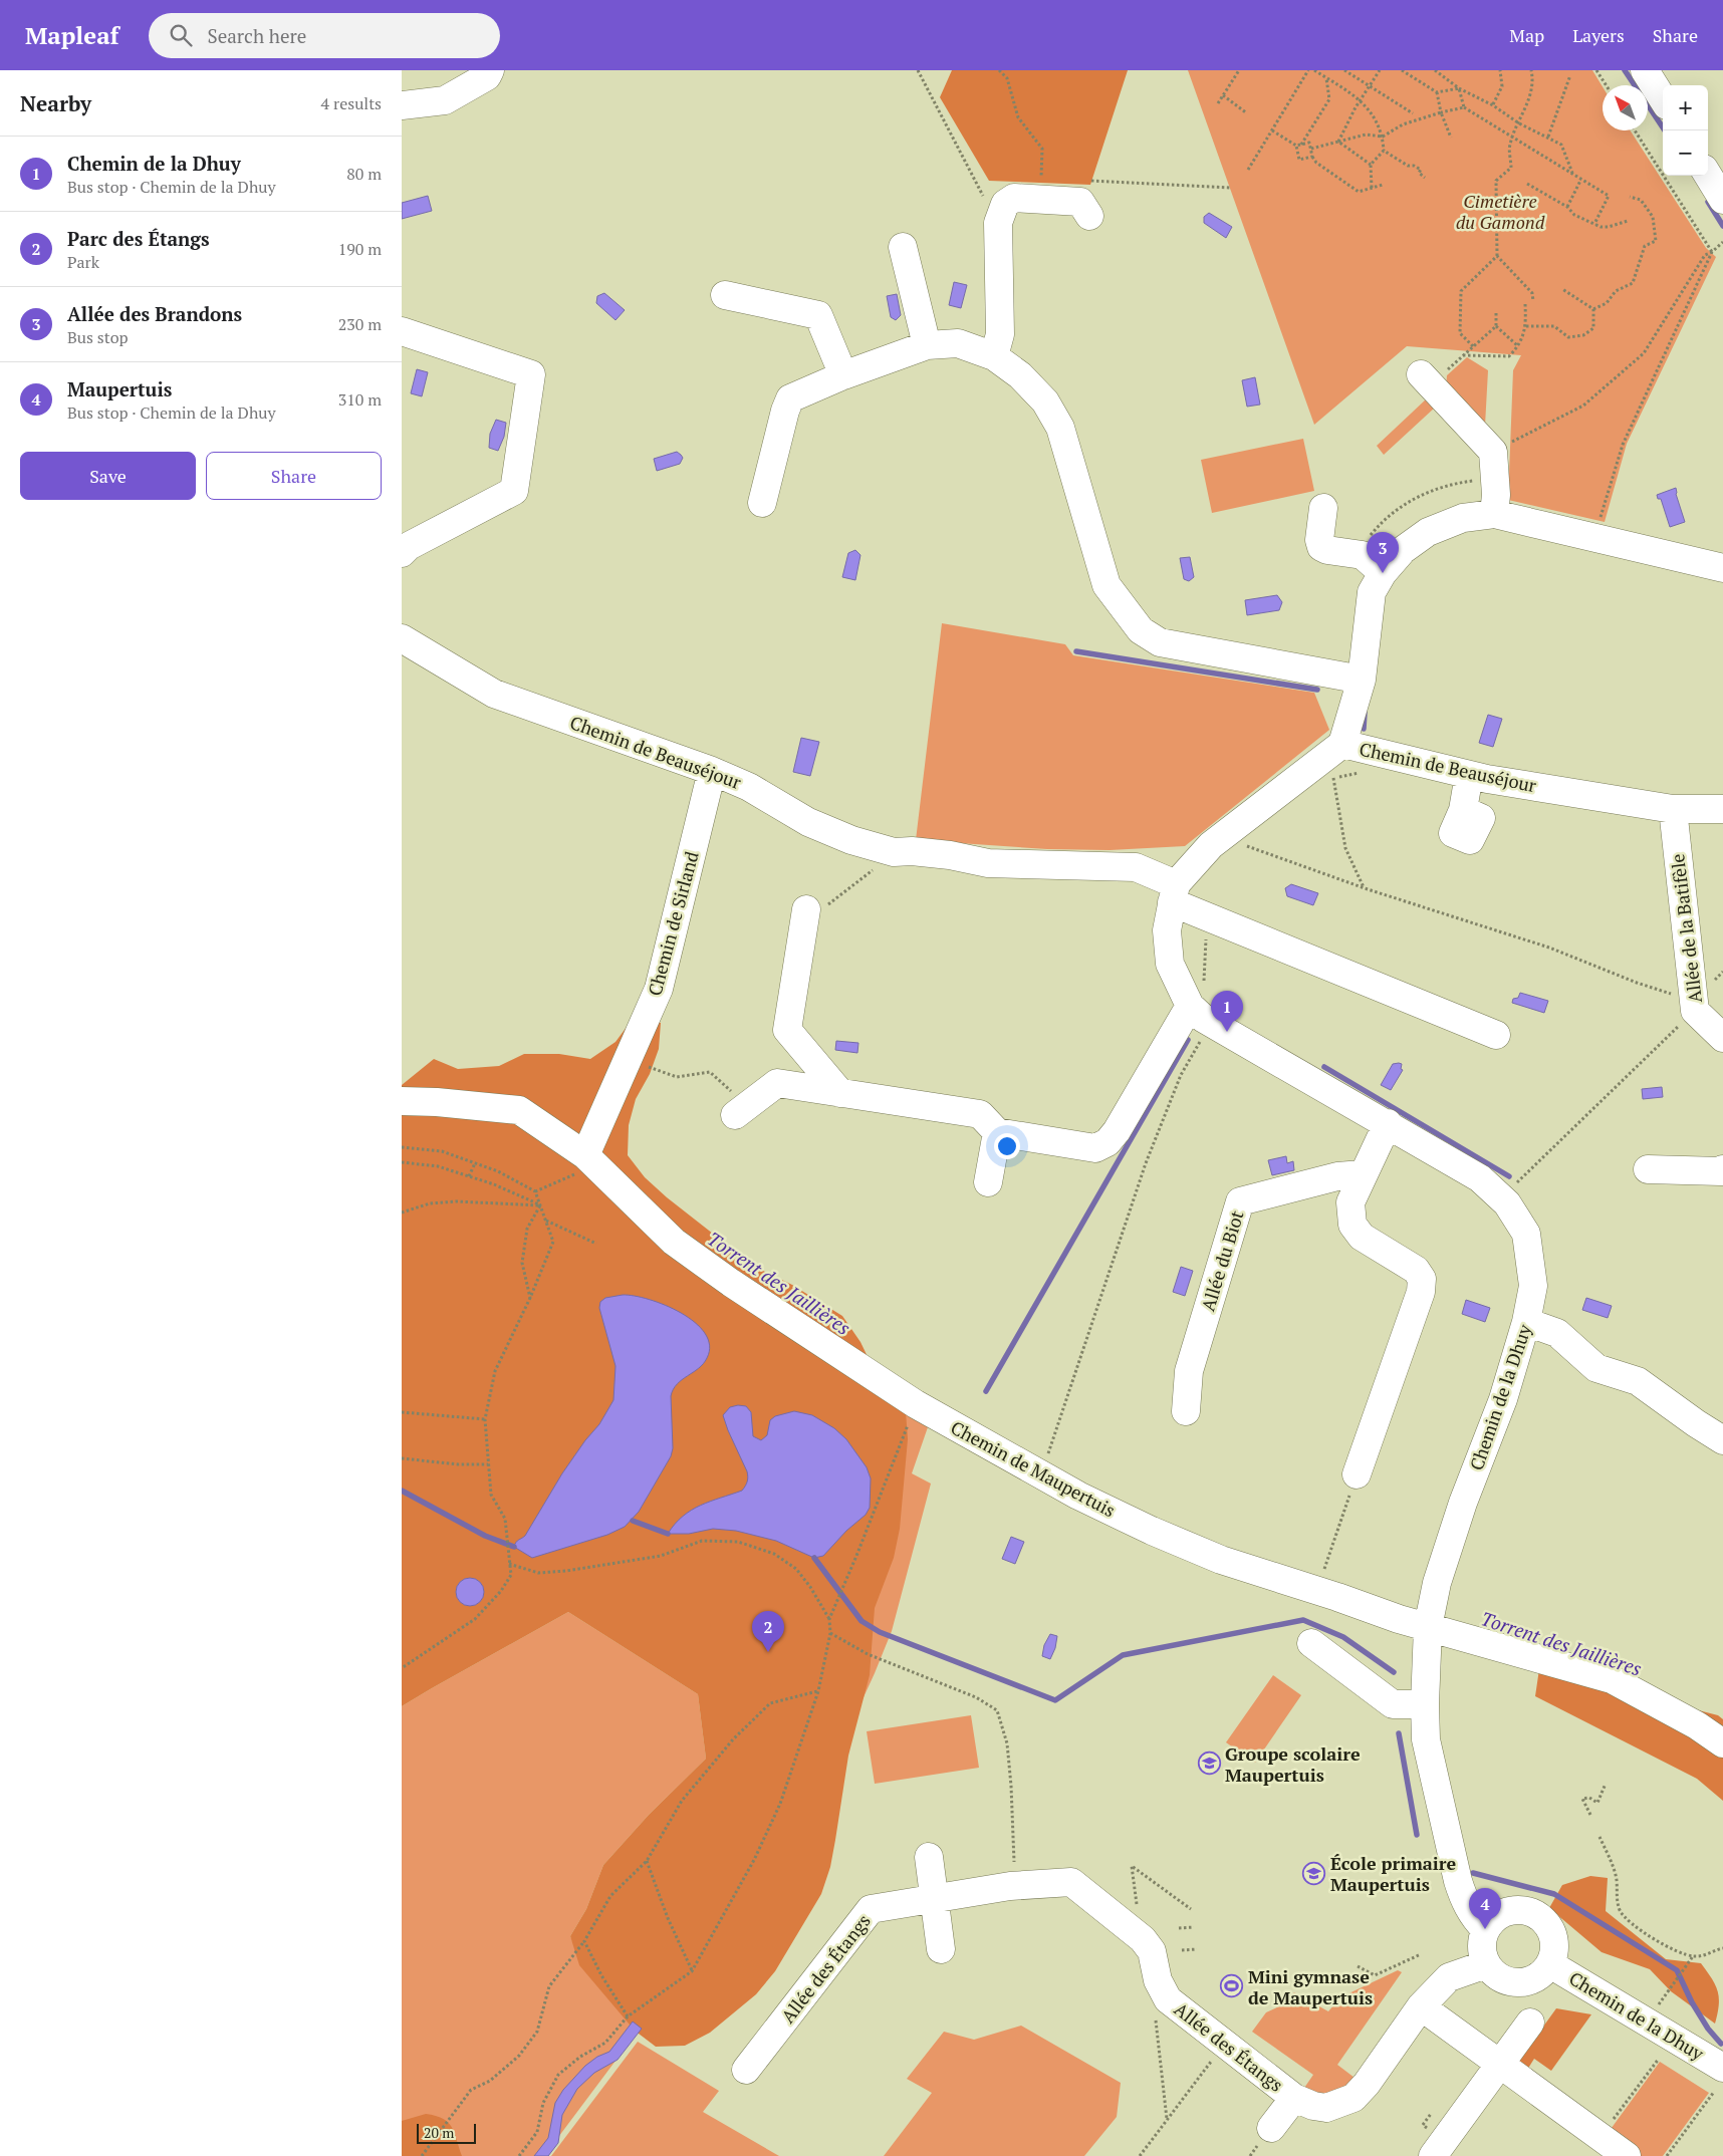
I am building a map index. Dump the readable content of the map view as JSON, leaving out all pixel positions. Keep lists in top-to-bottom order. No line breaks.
{"streets":{"street":["Chemin de Beauséjour","Chemin de Sirland","Allée de la Batifèle","Allée du Biot","Chemin de la Dhuy","Chemin de Maupertuis","Allée des Étangs"]},"crossings":[["Chemin de Beauséjour","Chemin de Sirland"],["Chemin de Beauséjour","Allée de la Batifèle"],["Chemin de Beauséjour","Chemin de la Dhuy"],["Chemin de Sirland","Chemin de Maupertuis"],["Chemin de la Dhuy","Chemin de Maupertuis"],["Chemin de la Dhuy","Allée des Étangs"]],"water":["Torrent des Jaillières"],"parks":["Cimetière du Gamond"],"places":{"school or university":["Groupe scolaire Maupertuis","École primaire Maupertuis"],"sports":["Mini gymnase de Maupertuis"]},"scale_bar":"20 m","north":"top left","page":{"header":"Mapleaf","search":"Search here","nav":["Map","Layers","Share"],"heading":["Nearby","4 results"],"map_buttons":["+","−"],"list":[{"mark":"1","name":"Chemin de la Dhuy","note":"Bus stop · Chemin de la Dhuy","value":"80 m"},{"mark":"2","name":"Parc des Étangs","note":"Park","value":"190 m"},{"mark":"3","name":"Allée des Brandons","note":"Bus stop","value":"230 m"},{"mark":"4","name":"Maupertuis","note":"Bus stop · Chemin de la Dhuy","value":"310 m"}],"buttons":["Save","Share"],"pins":["3","1","2","4"],"scale":"20 m"}}
